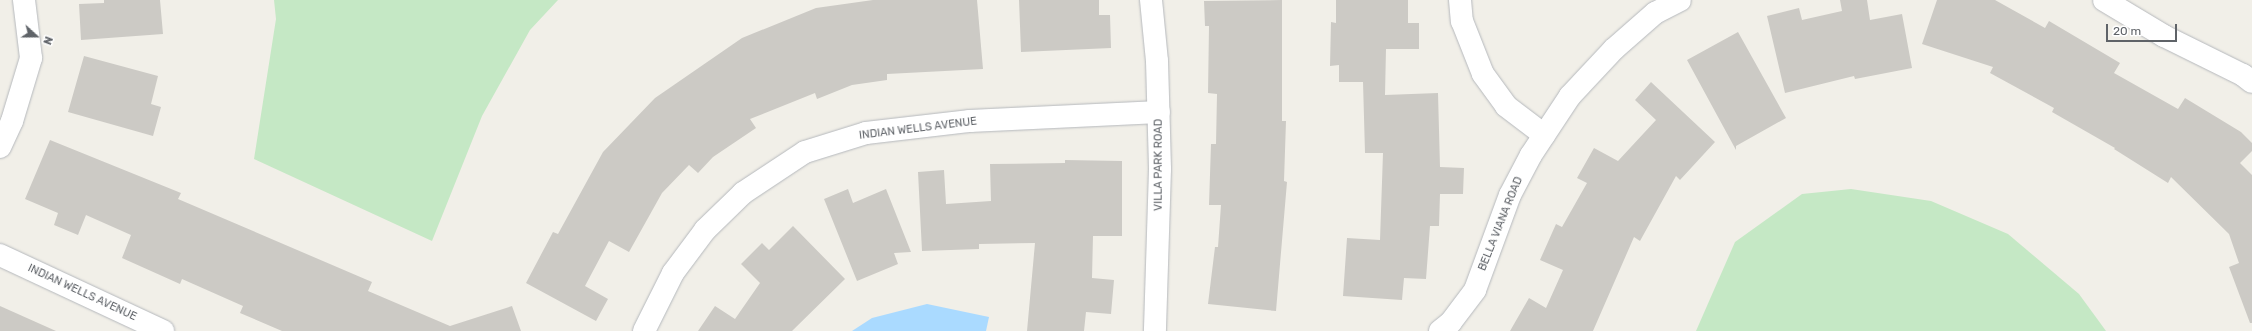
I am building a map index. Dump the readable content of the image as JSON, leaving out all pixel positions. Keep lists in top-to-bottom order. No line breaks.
{"streets":{"street":["INDIAN WELLS AVENUE","VILLA PARK ROAD","BELLA VIANA ROAD"]},"crossings":[["INDIAN WELLS AVENUE","VILLA PARK ROAD"]],"scale_bar":"20 m","north":"right"}
